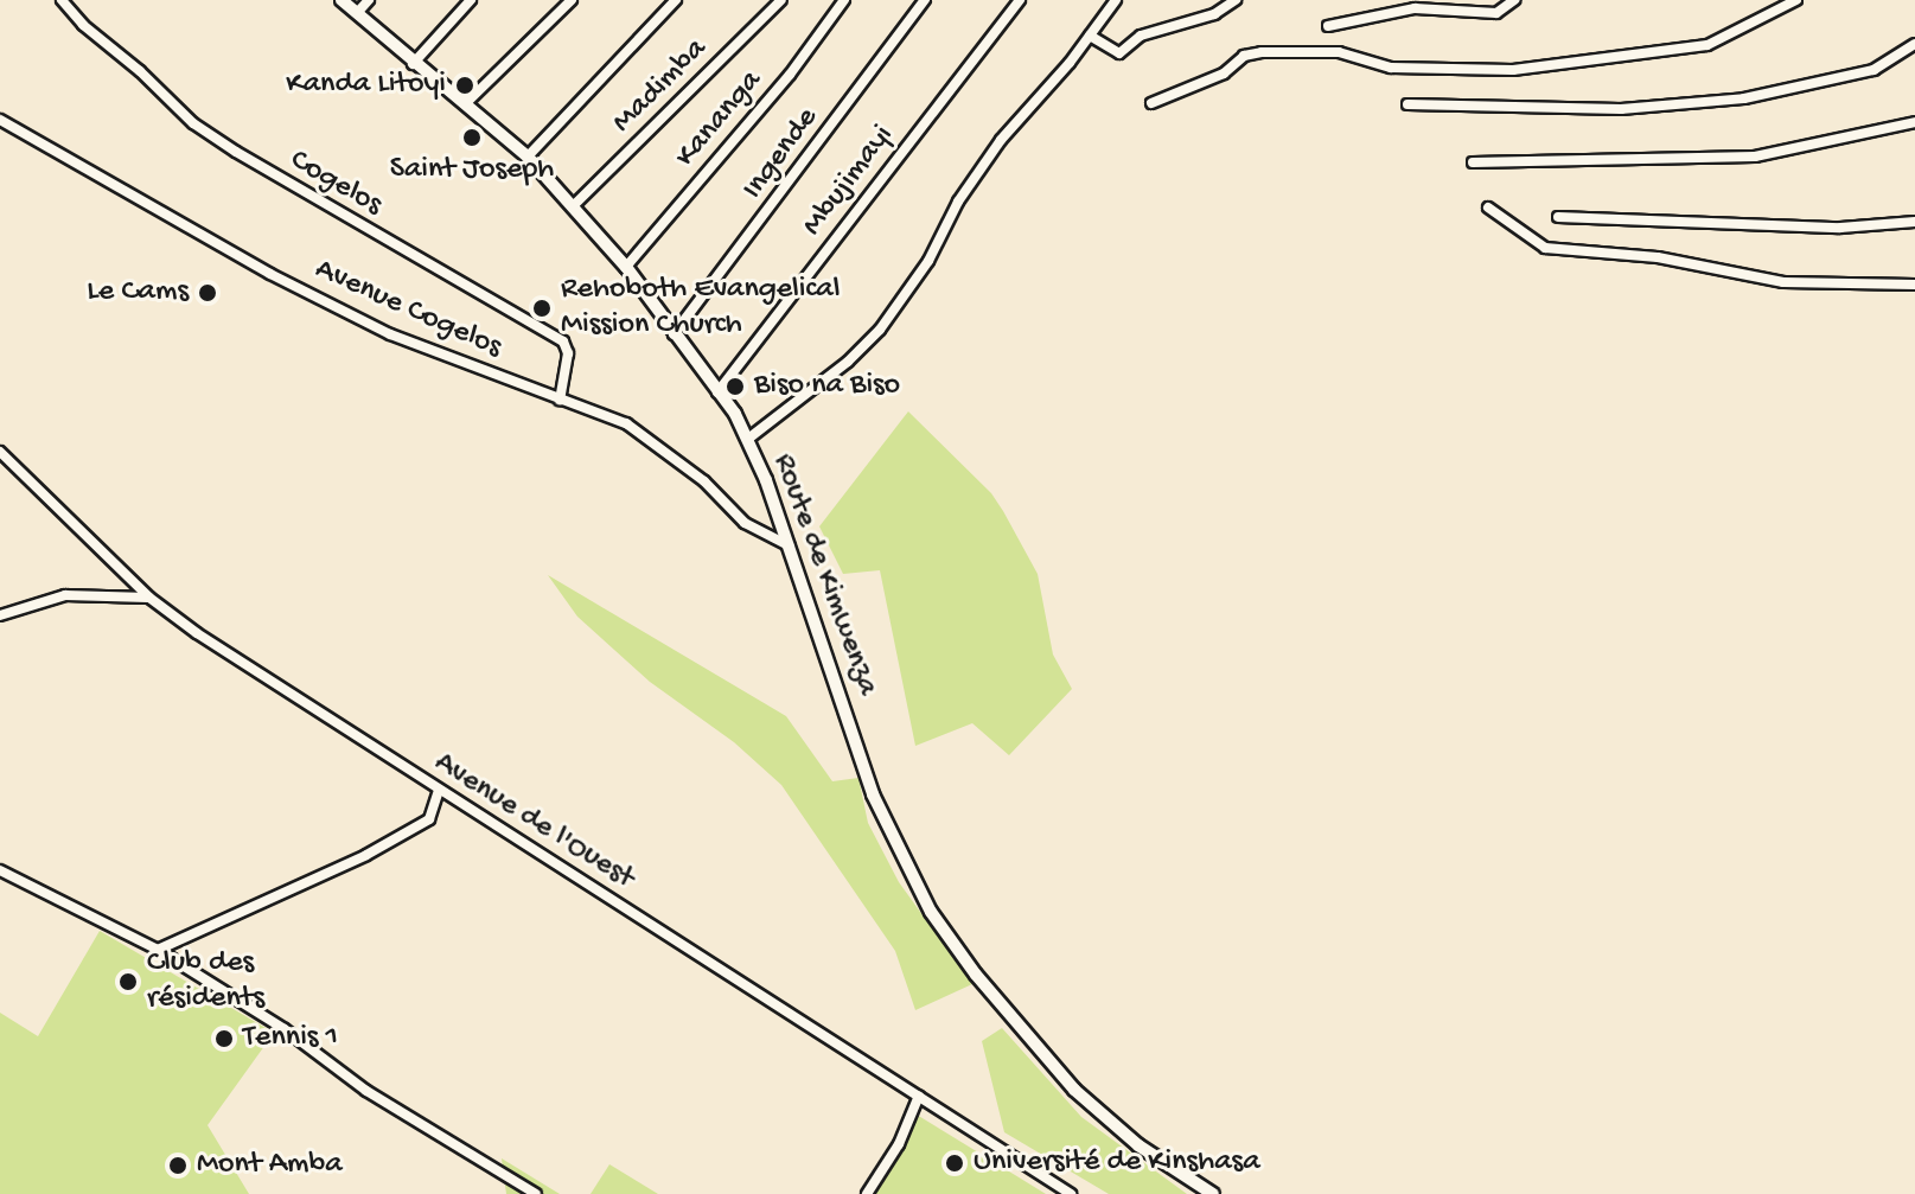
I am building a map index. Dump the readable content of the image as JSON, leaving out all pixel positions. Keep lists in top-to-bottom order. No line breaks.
{"streets":{"street":["Madimba","Kananga","Ingende","Mbujimayi","Cogelos","Avenue Cogelos","Route de Kimwenza","Avenue de l'Ouest"]},"crossings":[["Madimba","Route de Kimwenza"],["Kananga","Route de Kimwenza"],["Ingende","Route de Kimwenza"],["Mbujimayi","Route de Kimwenza"],["Cogelos","Avenue Cogelos"],["Avenue Cogelos","Route de Kimwenza"]],"places":["Kanda Litoyi","Saint Joseph","Le Cams","Rehoboth Evangelical Mission Church","Biso na Biso","Club des résidents","Tennis 1","Université de Kinshasa","Mont Amba"]}
